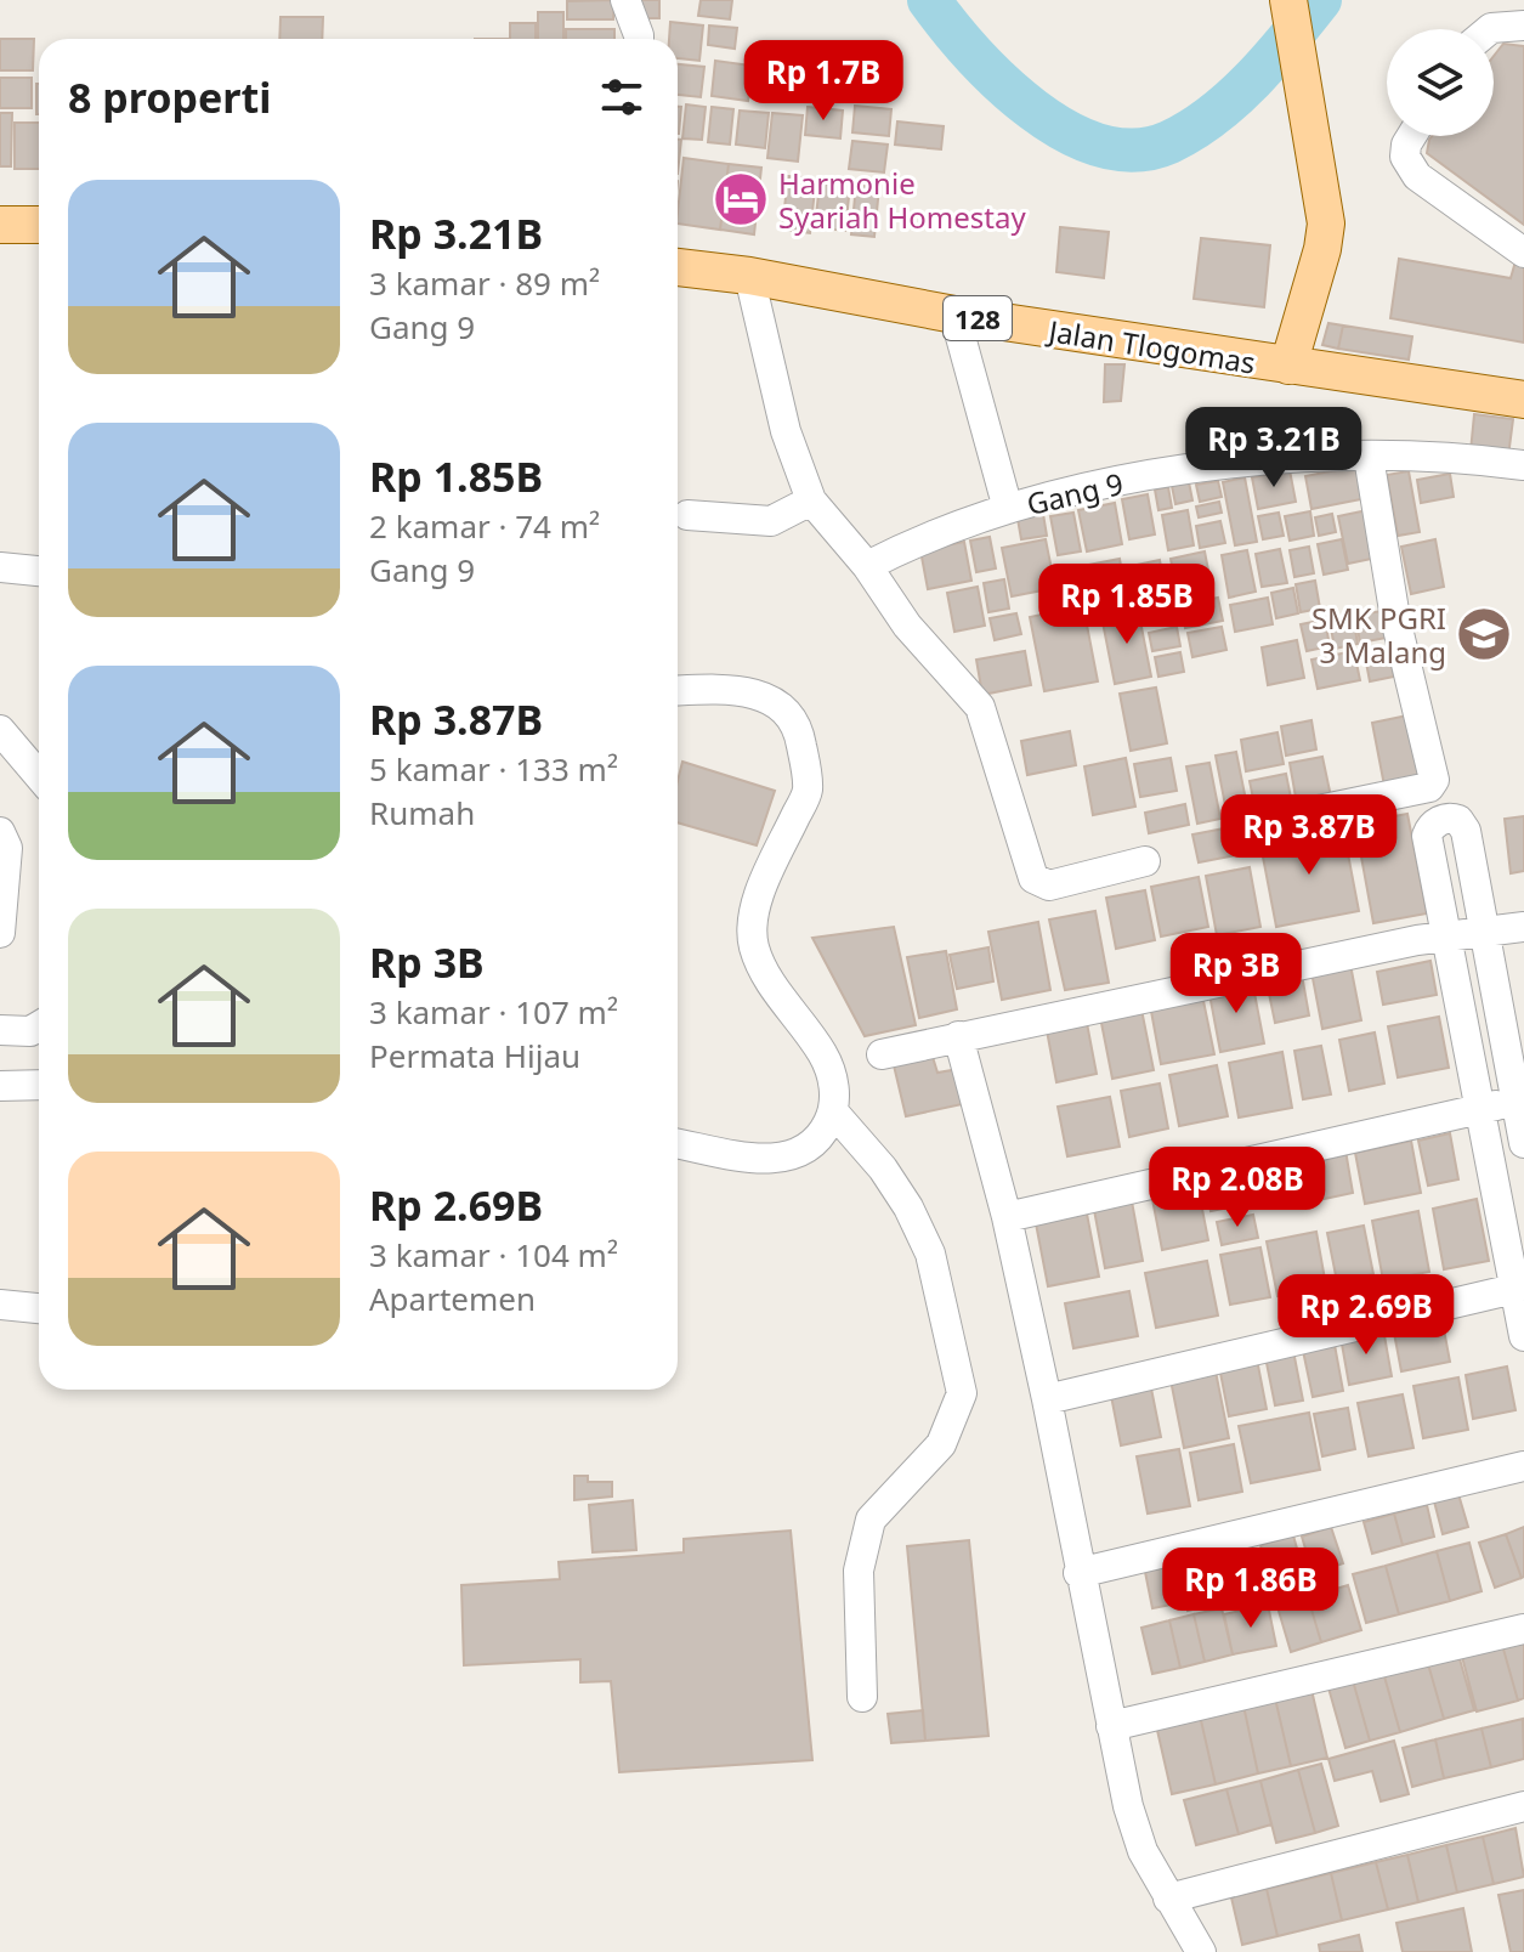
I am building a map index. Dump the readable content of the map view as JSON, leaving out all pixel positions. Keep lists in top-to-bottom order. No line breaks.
{"streets":{"main road":["128","Jalan Tlogomas"],"street":["Gang 9"]},"places":{"hotel":["Harmonie Syariah Homestay"],"school or university":["SMK PGRI 3 Malang"]},"page":{"heading":"8 properti","price":["Rp 1.7B","Rp 3.21B","Rp 1.85B","Rp 3.87B","Rp 3B","Rp 2.08B","Rp 2.69B","Rp 1.86B"],"list":[{"name":"Rp 3.21B","note":"3 kamar · 89 m² · Gang 9"},{"name":"Rp 1.85B","note":"2 kamar · 74 m² · Gang 9"},{"name":"Rp 3.87B","note":"5 kamar · 133 m² · Rumah"},{"name":"Rp 3B","note":"3 kamar · 107 m² · Permata Hijau"},{"name":"Rp 2.69B","note":"3 kamar · 104 m² · Apartemen"}]}}
